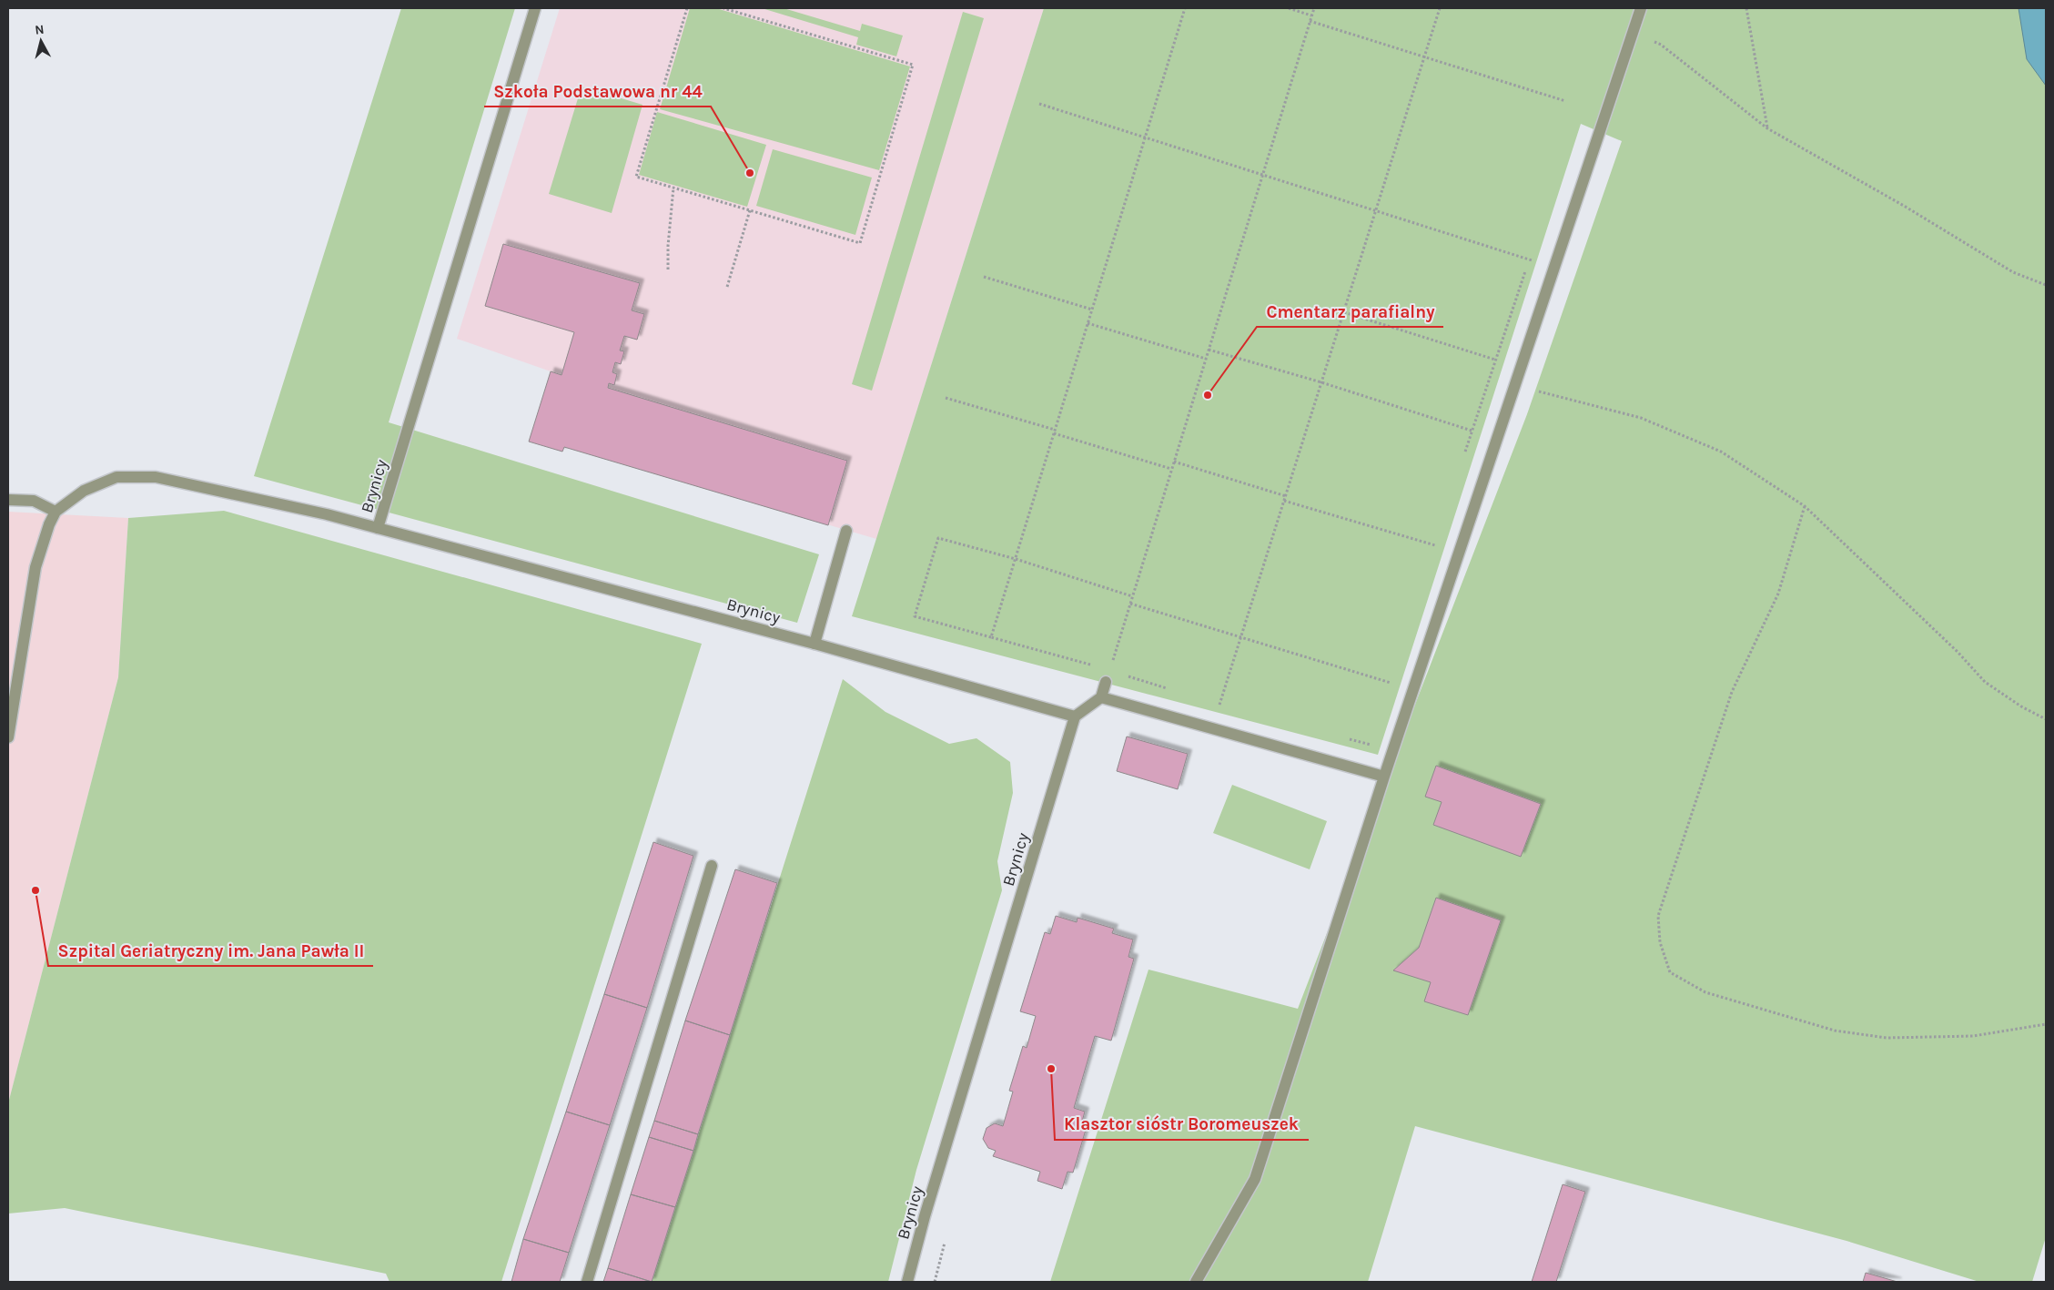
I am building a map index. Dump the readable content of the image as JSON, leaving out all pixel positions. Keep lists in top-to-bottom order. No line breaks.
{"streets":{"street":["Brynicy"]},"places":["Szkoła Podstawowa nr 44","Cmentarz parafialny","Szpital Geriatryczny im. Jana Pawła II","Klasztor sióstr Boromeuszek"],"north":"top"}
